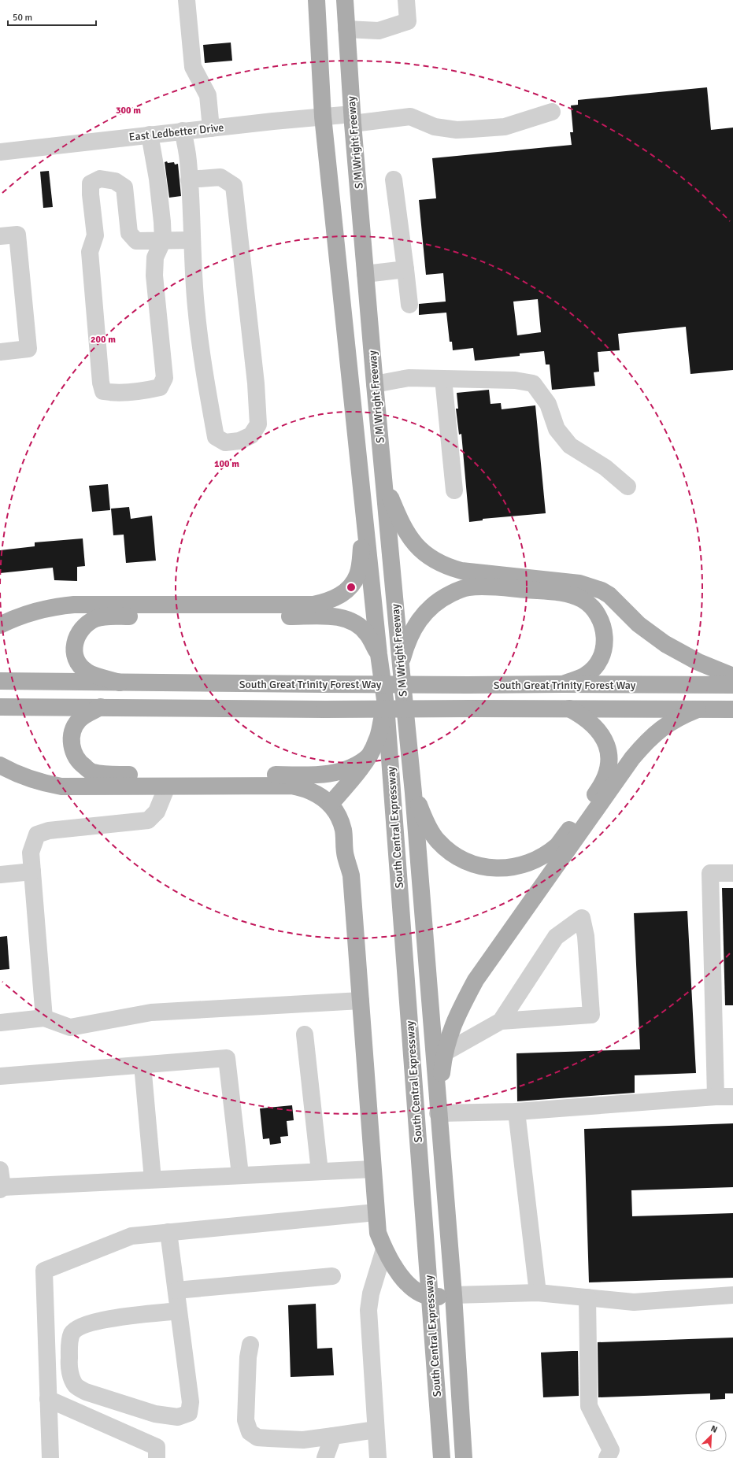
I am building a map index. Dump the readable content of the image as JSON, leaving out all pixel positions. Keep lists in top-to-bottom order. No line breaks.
{"streets":{"main road":["S M Wright Freeway","South Great Trinity Forest Way","South Central Expressway"],"street":["East Ledbetter Drive"]},"crossings":[["East Ledbetter Drive","S M Wright Freeway"],["S M Wright Freeway","South Central Expressway"]],"scale_bar":"50 m","north":"top right","rings":["300 m","200 m","100 m"]}
